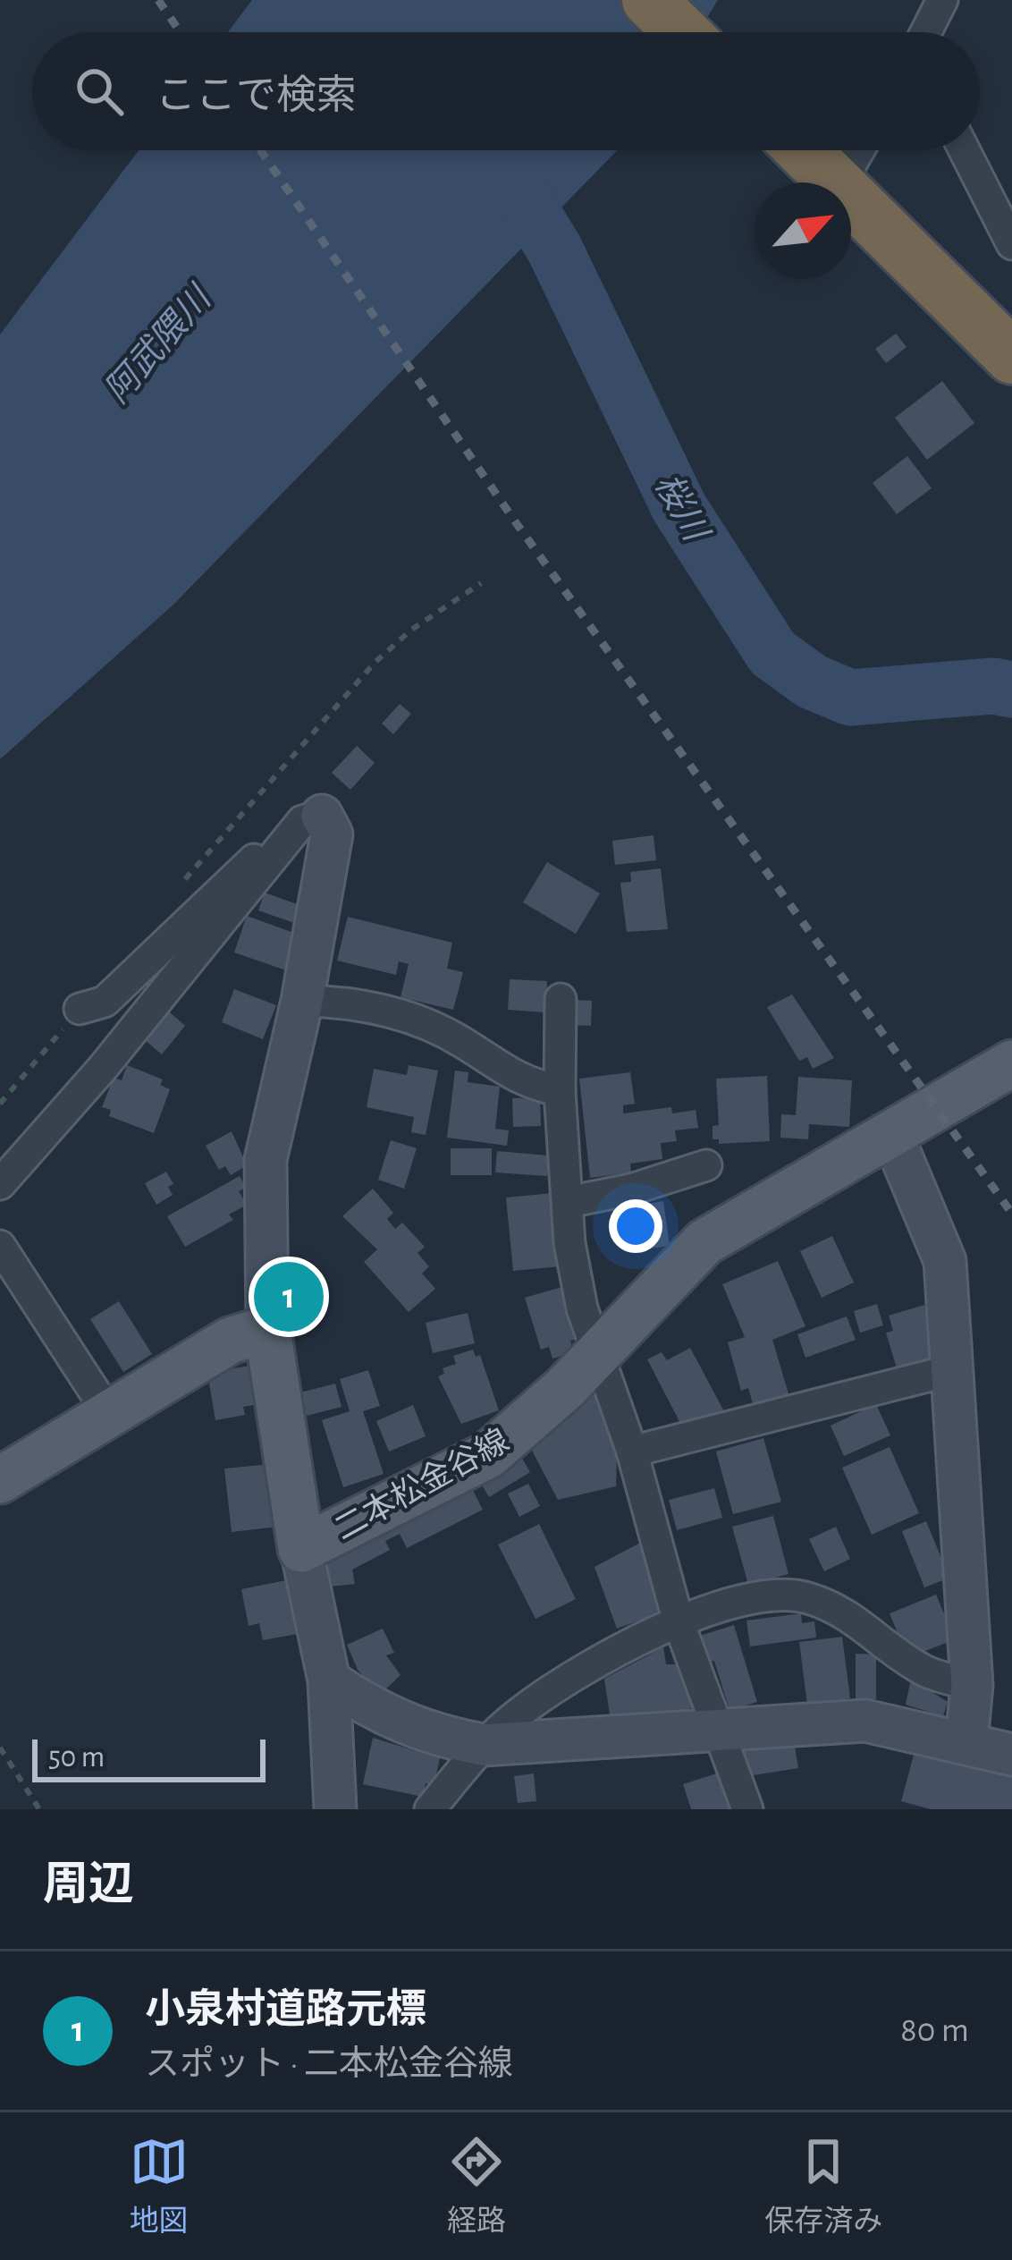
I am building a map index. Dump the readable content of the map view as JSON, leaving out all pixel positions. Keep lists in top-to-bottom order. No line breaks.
{"streets":{"main road":["二本松金谷線"]},"water":["阿武隈川","桜川"],"scale_bar":"50 m","north":"top right","page":{"search":"ここで検索","pins":"1","scale":"50 m","heading":"周辺","list":[{"mark":"1","name":"小泉村道路元標","note":"スポット · 二本松金谷線","value":"80 m"}],"nav":["地図","経路","保存済み"]}}
